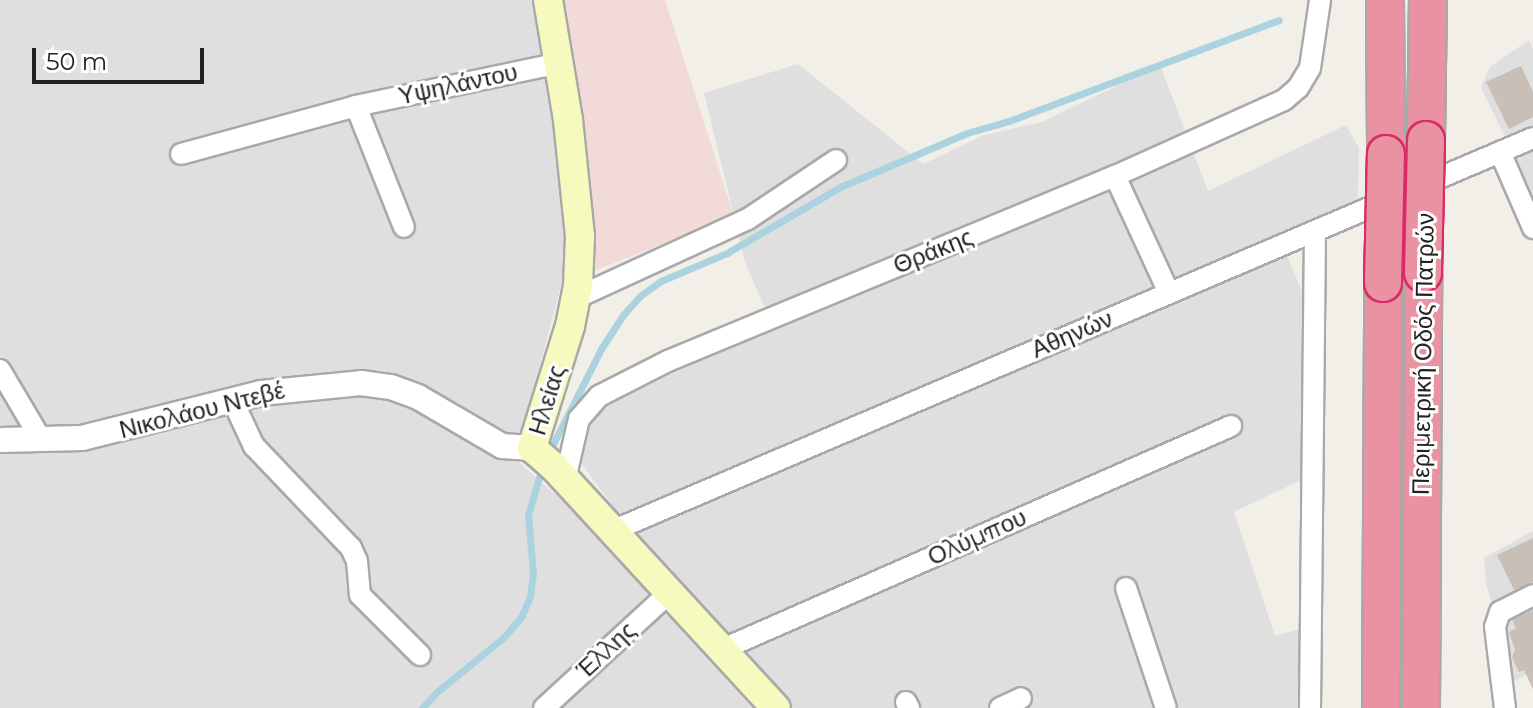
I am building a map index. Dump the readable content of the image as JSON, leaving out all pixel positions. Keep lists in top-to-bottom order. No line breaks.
{"streets":{"highway":["Περιμετρική Οδός Πατρών"],"main road":["Ηλείας"],"street":["Υψηλάντου","Θράκης","Αθηνών","Νικολάου Ντεβέ","Ολύμπου","Έλλης"]},"crossings":[["Υψηλάντου","Ηλείας"],["Θράκης","Ηλείας"],["Θράκης","Νικολάου Ντεβέ"],["Ηλείας","Νικολάου Ντεβέ"]],"scale_bar":"50 m"}
